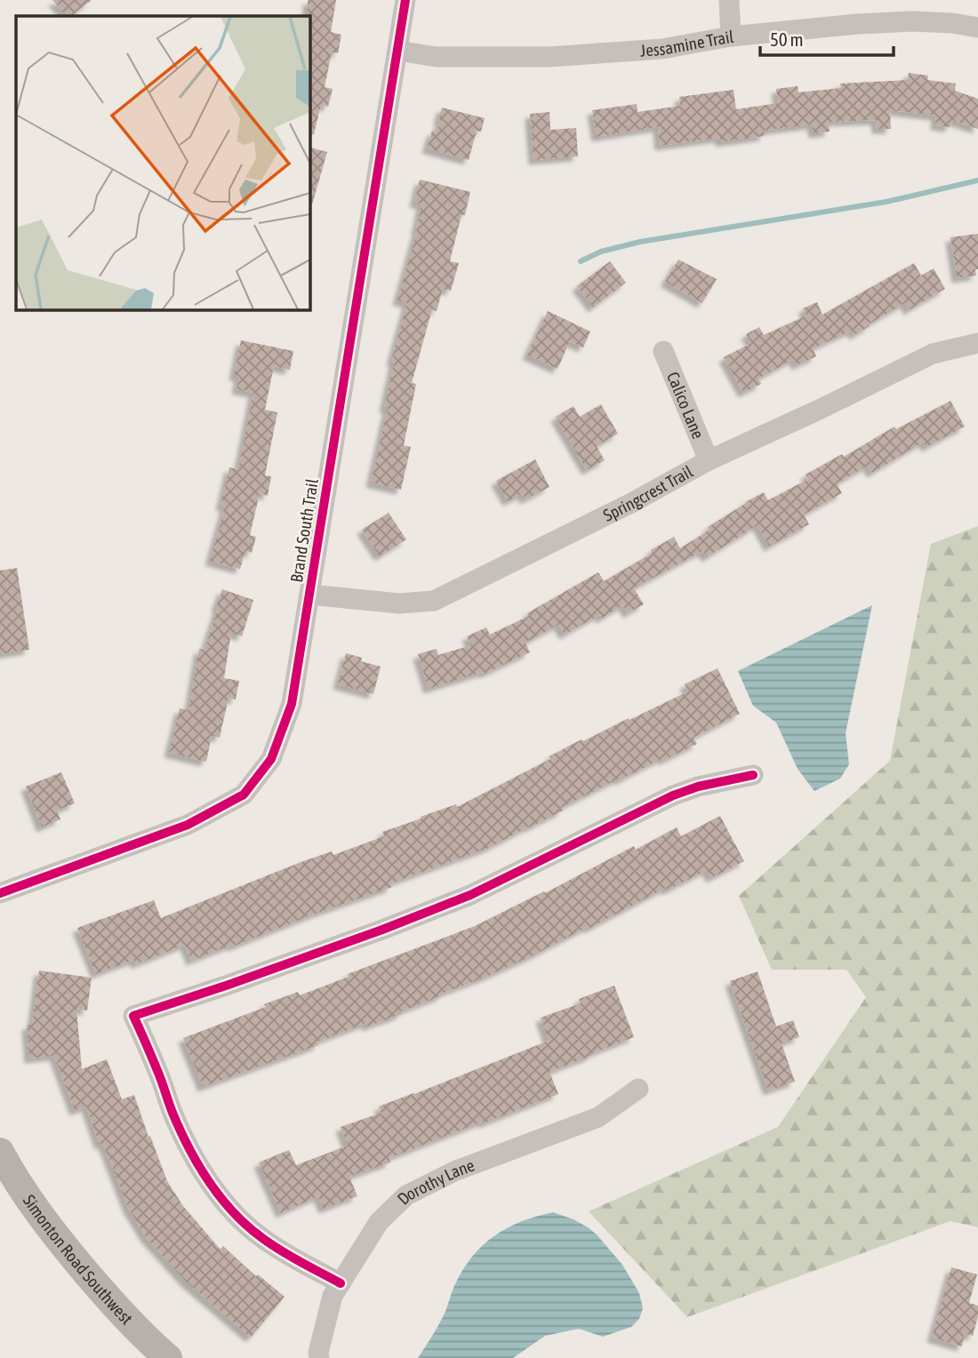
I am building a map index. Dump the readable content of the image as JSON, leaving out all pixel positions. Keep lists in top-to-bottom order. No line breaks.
{"streets":{"street":["Jessamine Trail","Calico Lane","Springcrest Trail","Brand South Trail","Dorothy Lane","Simonton Road Southwest"]},"crossings":[["Jessamine Trail","Brand South Trail"],["Calico Lane","Springcrest Trail"],["Springcrest Trail","Brand South Trail"]],"scale_bar":"50 m"}
